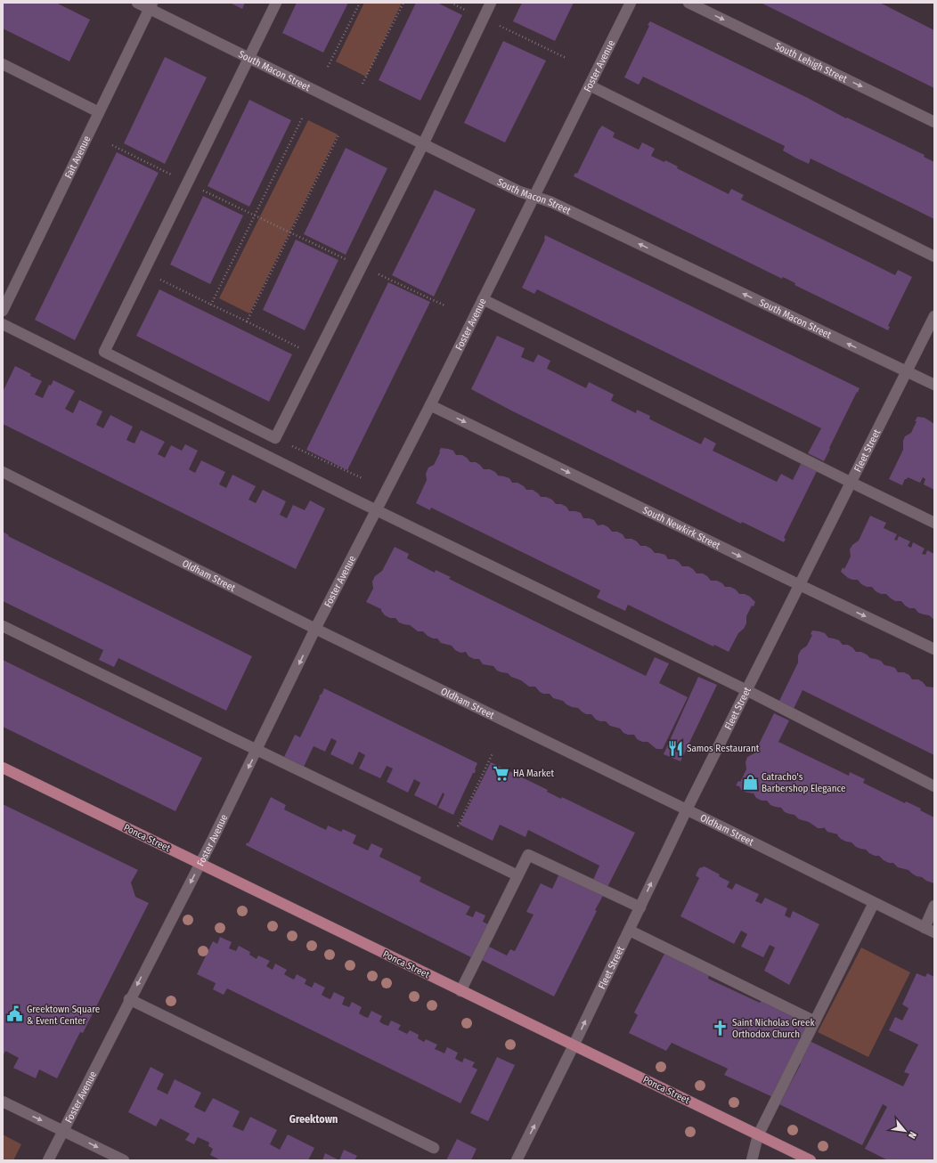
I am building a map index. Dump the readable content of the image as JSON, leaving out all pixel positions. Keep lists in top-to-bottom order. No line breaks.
{"streets":{"main road":["Ponca Street"],"street":["South Lehigh Street","Foster Avenue","South Macon Street","Fait Avenue","Fleet Street","South Newkirk Street","Oldham Street"]},"crossings":[["Foster Avenue","South Macon Street"],["Foster Avenue","South Newkirk Street"],["Foster Avenue","Oldham Street"],["Foster Avenue","Ponca Street"],["South Macon Street","Fait Avenue"],["South Macon Street","Fleet Street"],["Fleet Street","South Newkirk Street"],["Fleet Street","Oldham Street"],["Fleet Street","Ponca Street"]],"one_way":["South Lehigh Street","South Macon Street","Fleet Street","South Newkirk Street"],"districts":["Greektown"],"places":{"restaurant":["Samos Restaurant"],"supermarket":["HA Market"],"shop":["Catracho's Barbershop Elegance"],"public building":["Greektown Square & Event Center"],"church":["Saint Nicholas Greek Orthodox Church"]},"north":"bottom right"}
